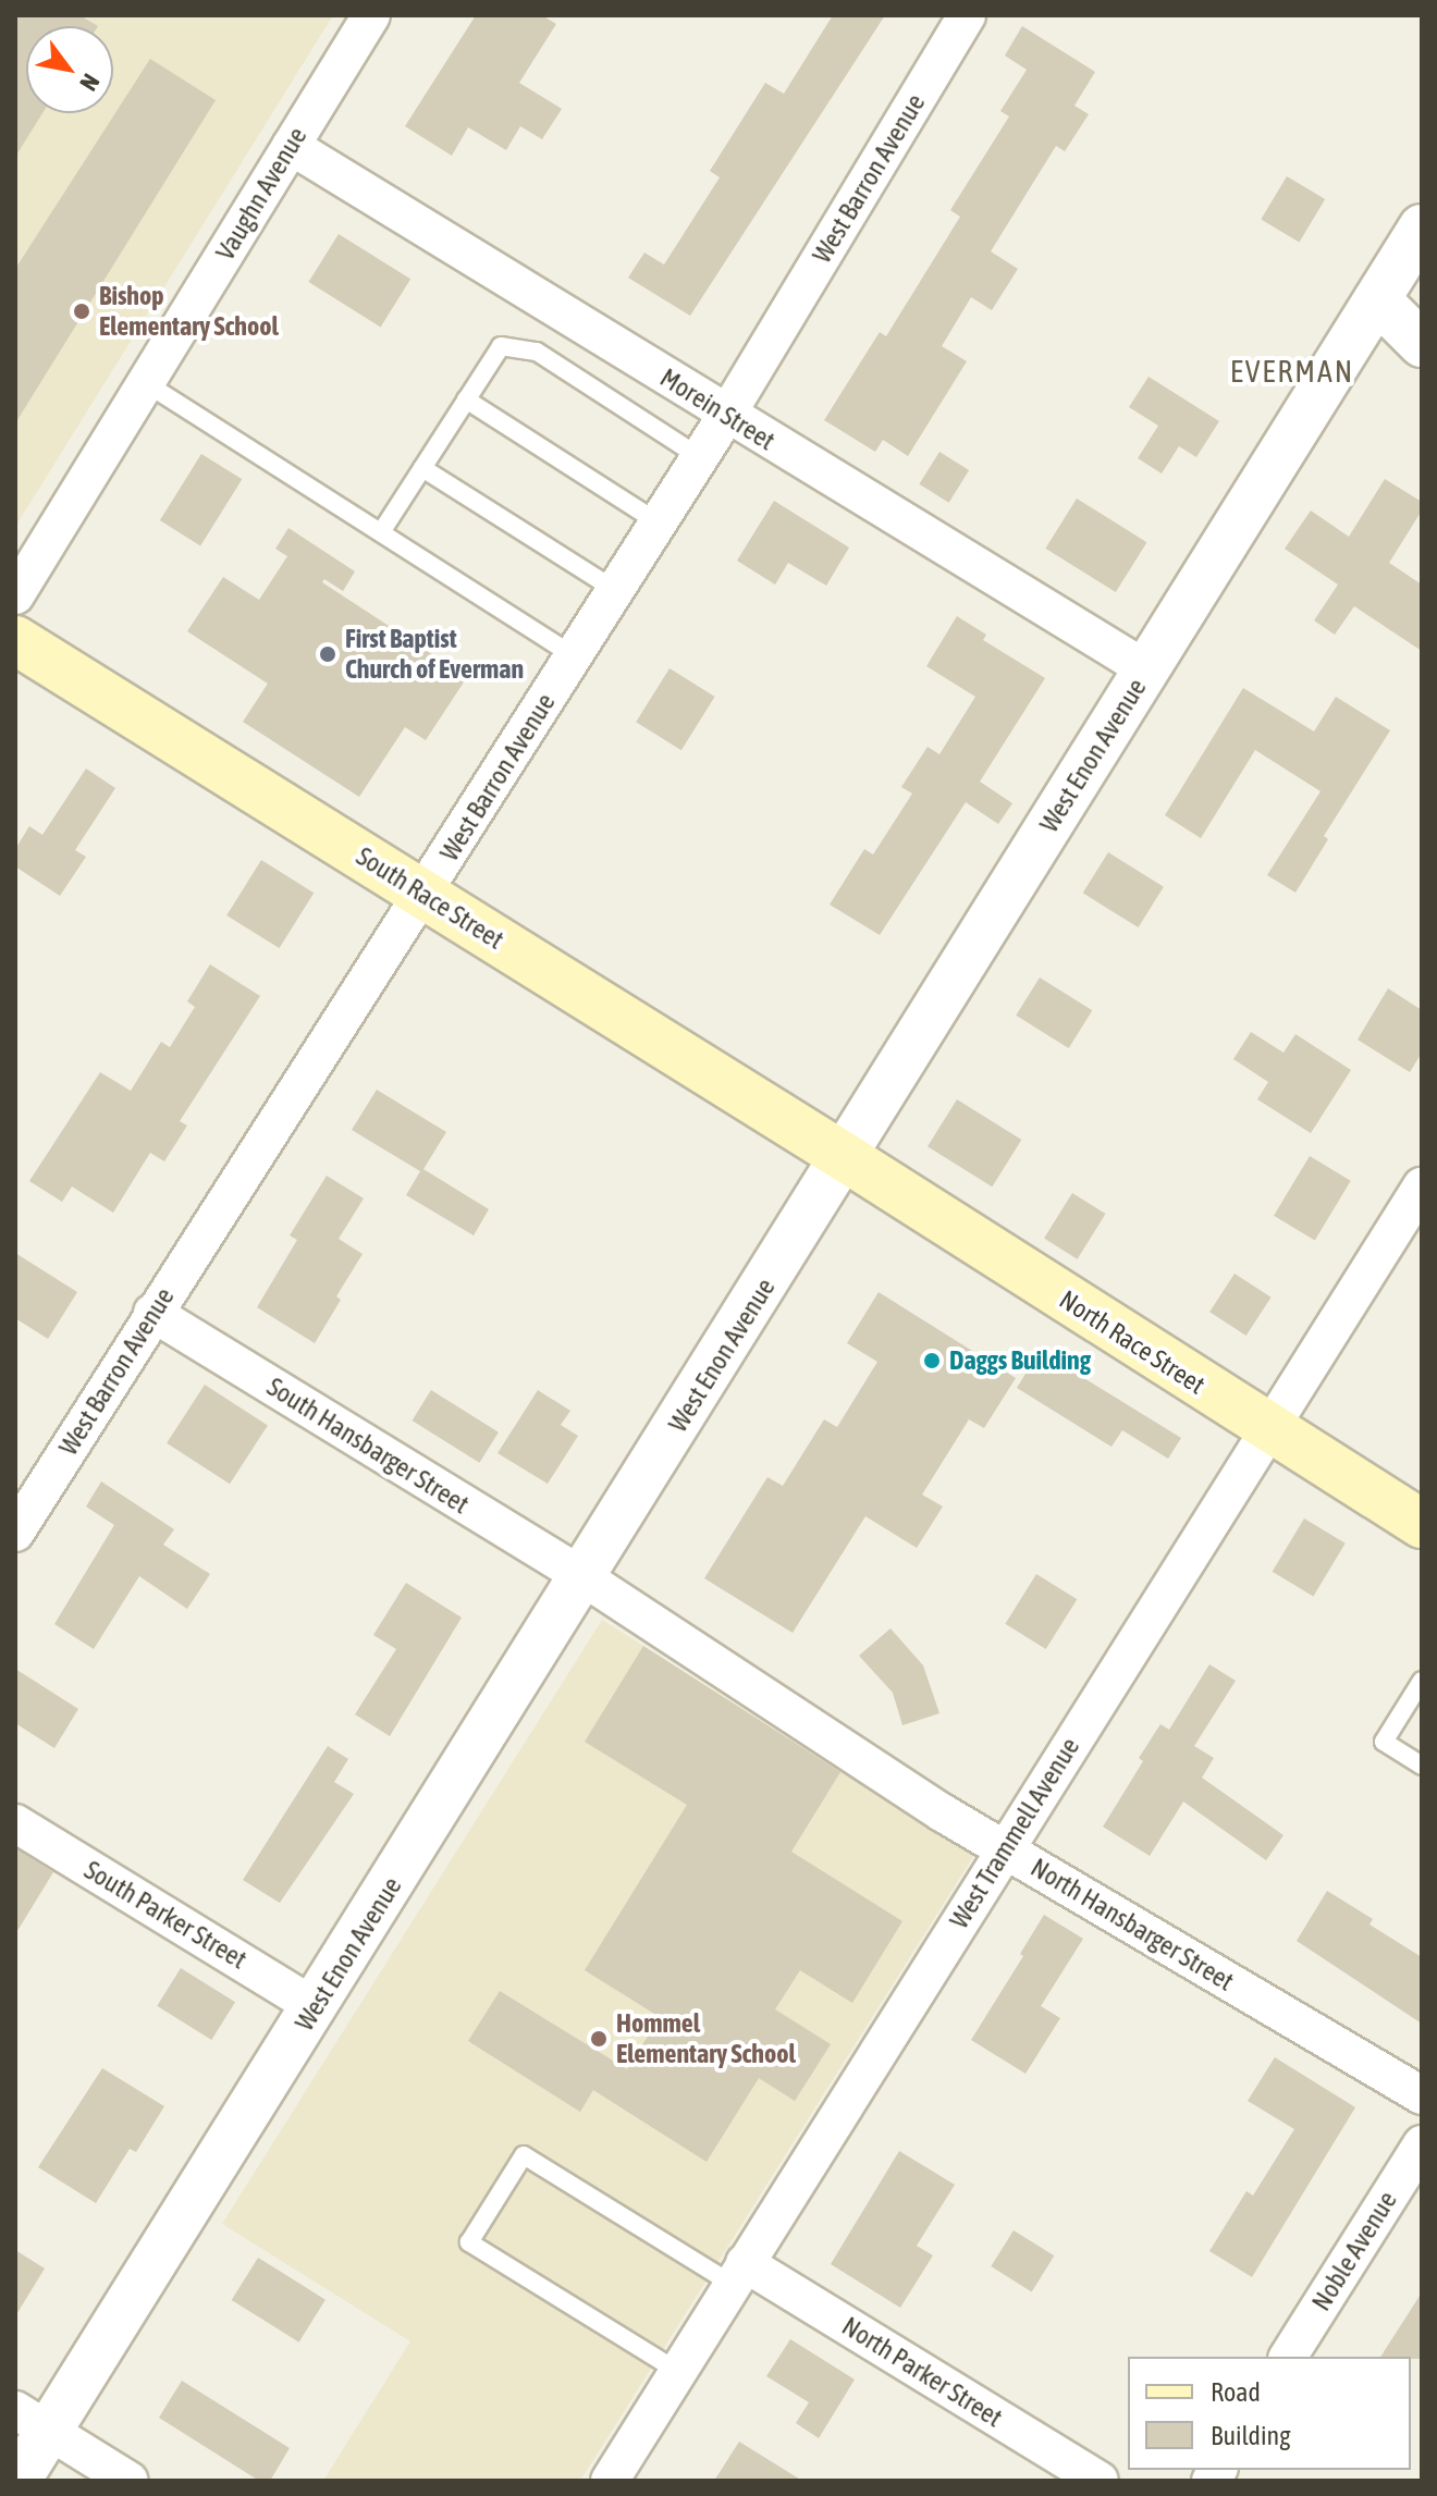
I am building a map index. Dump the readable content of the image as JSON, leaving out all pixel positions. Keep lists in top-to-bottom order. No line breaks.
{"streets":{"main road":["South Race Street","North Race Street"],"street":["West Barron Avenue","Vaughn Avenue","Morein Street","West Enon Avenue","South Hansbarger Street","West Trammell Avenue","South Parker Street","North Hansbarger Street","Noble Avenue","North Parker Street"]},"crossings":[["West Barron Avenue","Morein Street"],["West Barron Avenue","South Race Street"],["West Barron Avenue","South Hansbarger Street"],["Vaughn Avenue","Morein Street"],["Morein Street","West Enon Avenue"],["West Enon Avenue","South Race Street"],["West Enon Avenue","North Race Street"],["West Enon Avenue","South Hansbarger Street"],["West Enon Avenue","South Parker Street"],["West Enon Avenue","North Hansbarger Street"],["South Race Street","North Race Street"],["North Race Street","West Trammell Avenue"],["South Hansbarger Street","North Hansbarger Street"],["West Trammell Avenue","North Hansbarger Street"],["West Trammell Avenue","North Parker Street"]],"districts":["EVERMAN"],"places":["Bishop Elementary School","First Baptist Church of Everman","Daggs Building","Hommel Elementary School"],"legend":["Road","Building"],"north":"bottom right"}
